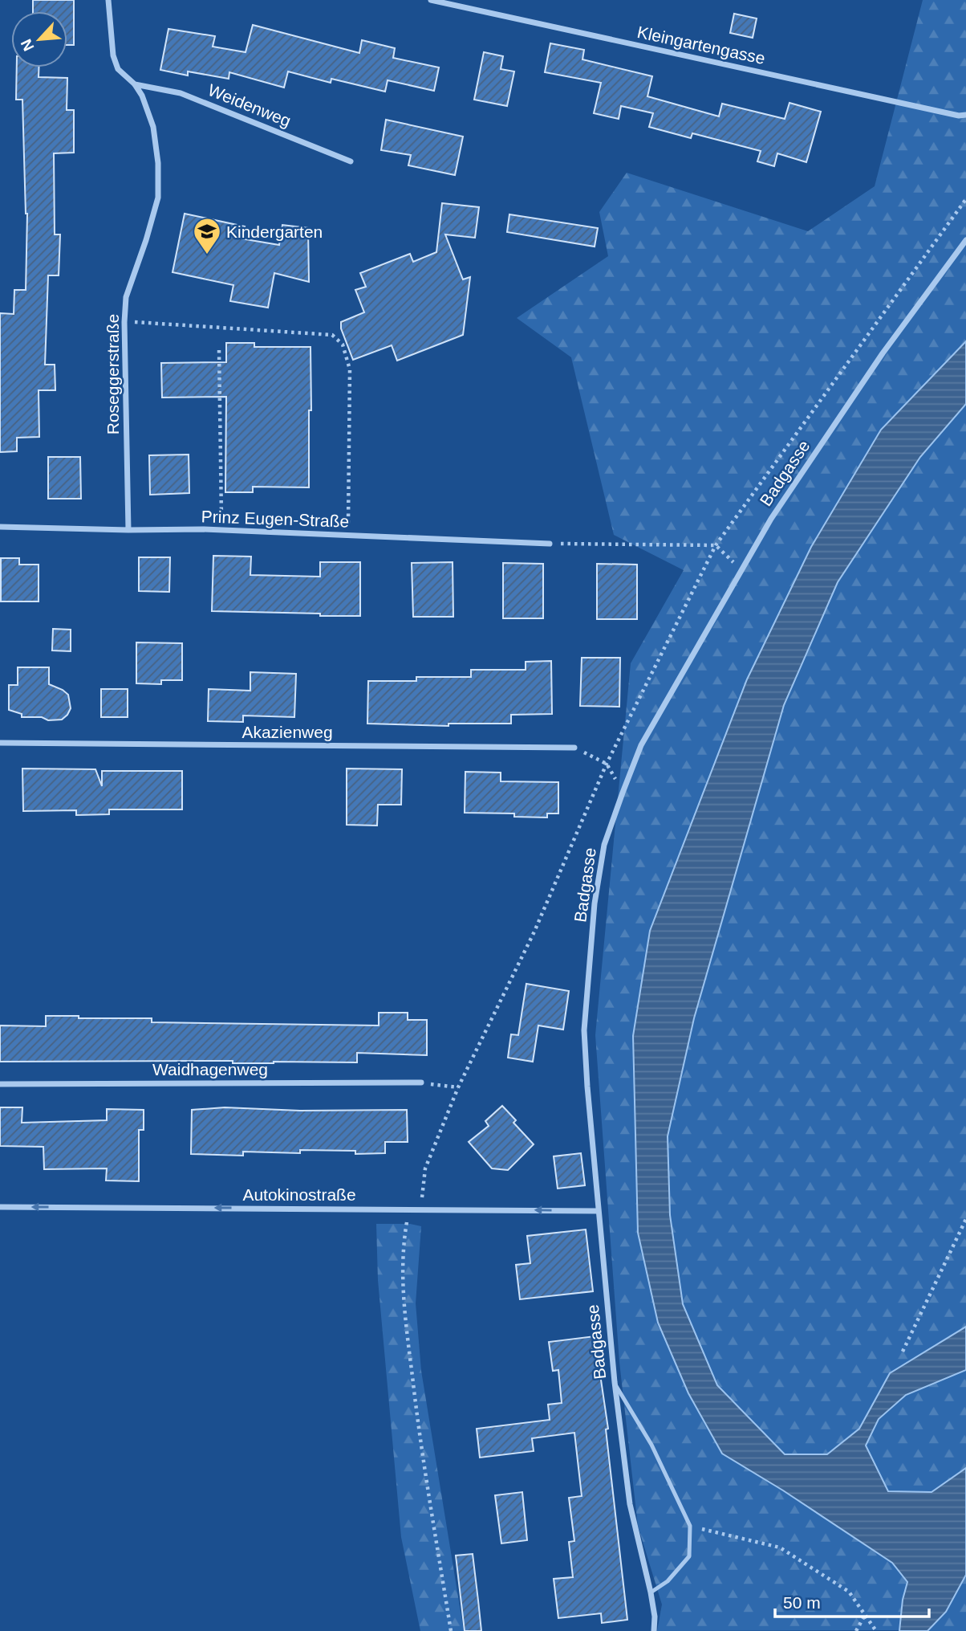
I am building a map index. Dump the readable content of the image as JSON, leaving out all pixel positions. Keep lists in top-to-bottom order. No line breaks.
{"streets":{"street":["Kleingartengasse","Weidenweg","Roseggerstraße","Badgasse","Prinz Eugen-Straße","Akazienweg","Waidhagenweg","Autokinostraße"]},"crossings":[["Weidenweg","Roseggerstraße"],["Roseggerstraße","Prinz Eugen-Straße"],["Badgasse","Autokinostraße"]],"one_way":["Autokinostraße"],"places":{"school or university":["Kindergarten"]},"scale_bar":"50 m","north":"bottom left"}
